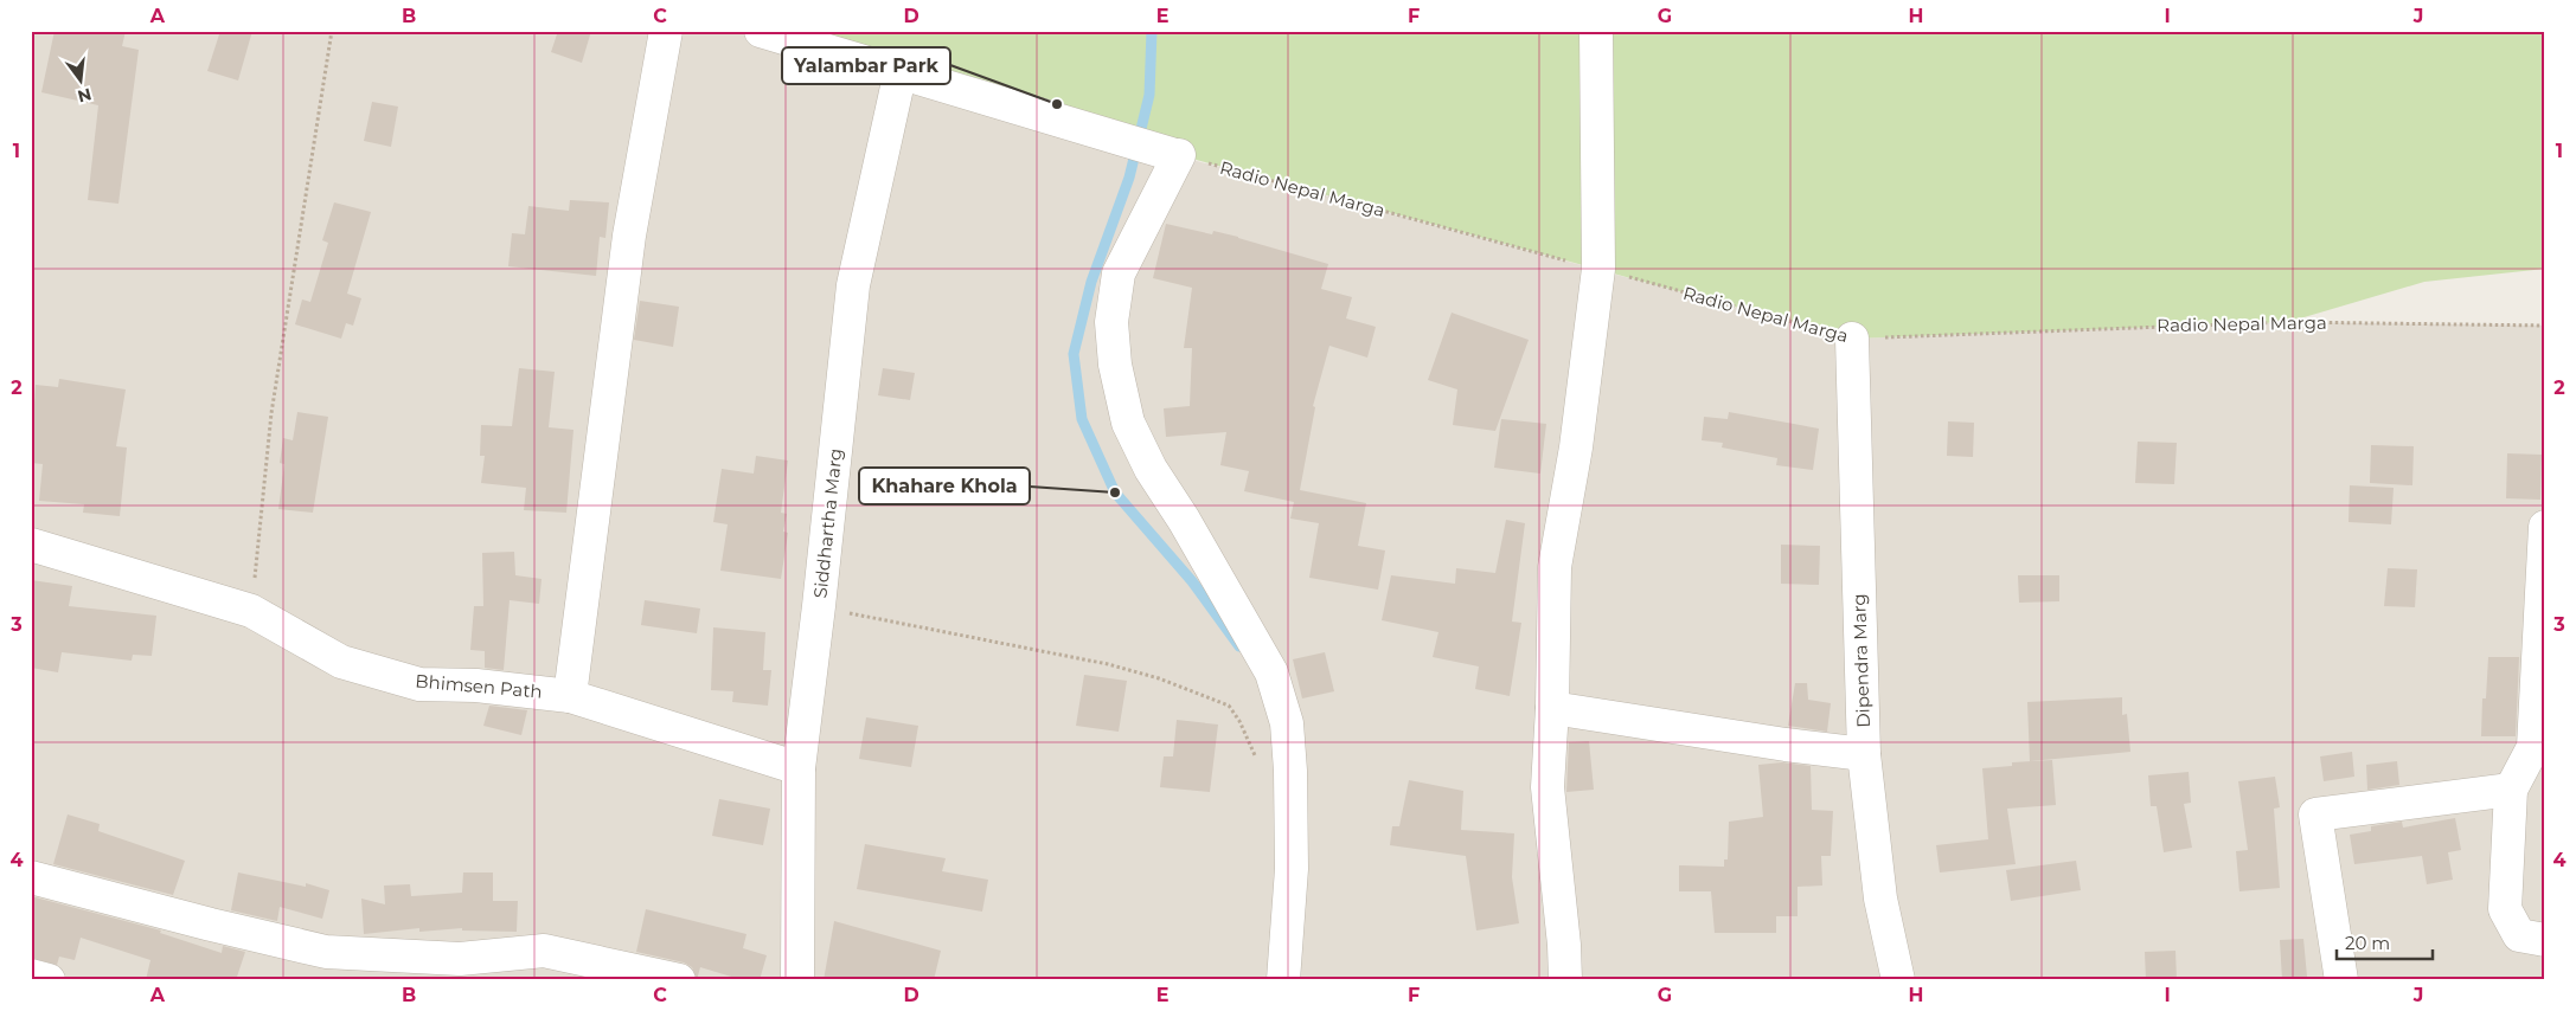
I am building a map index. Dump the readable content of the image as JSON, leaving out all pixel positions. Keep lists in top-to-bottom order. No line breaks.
{"streets":{"street":["Siddhartha Marg","Dipendra Marg","Bhimsen Path"],"path":["Radio Nepal Marga"]},"crossings":[["Radio Nepal Marga","Dipendra Marg"],["Siddhartha Marg","Bhimsen Path"]],"places":["Yalambar Park","Khahare Khola"],"scale_bar":"20 m","north":"bottom","grid":{"columns":["A","B","C","D","E","F","G","H","I","J"],"rows":["1","2","3","4"]}}
